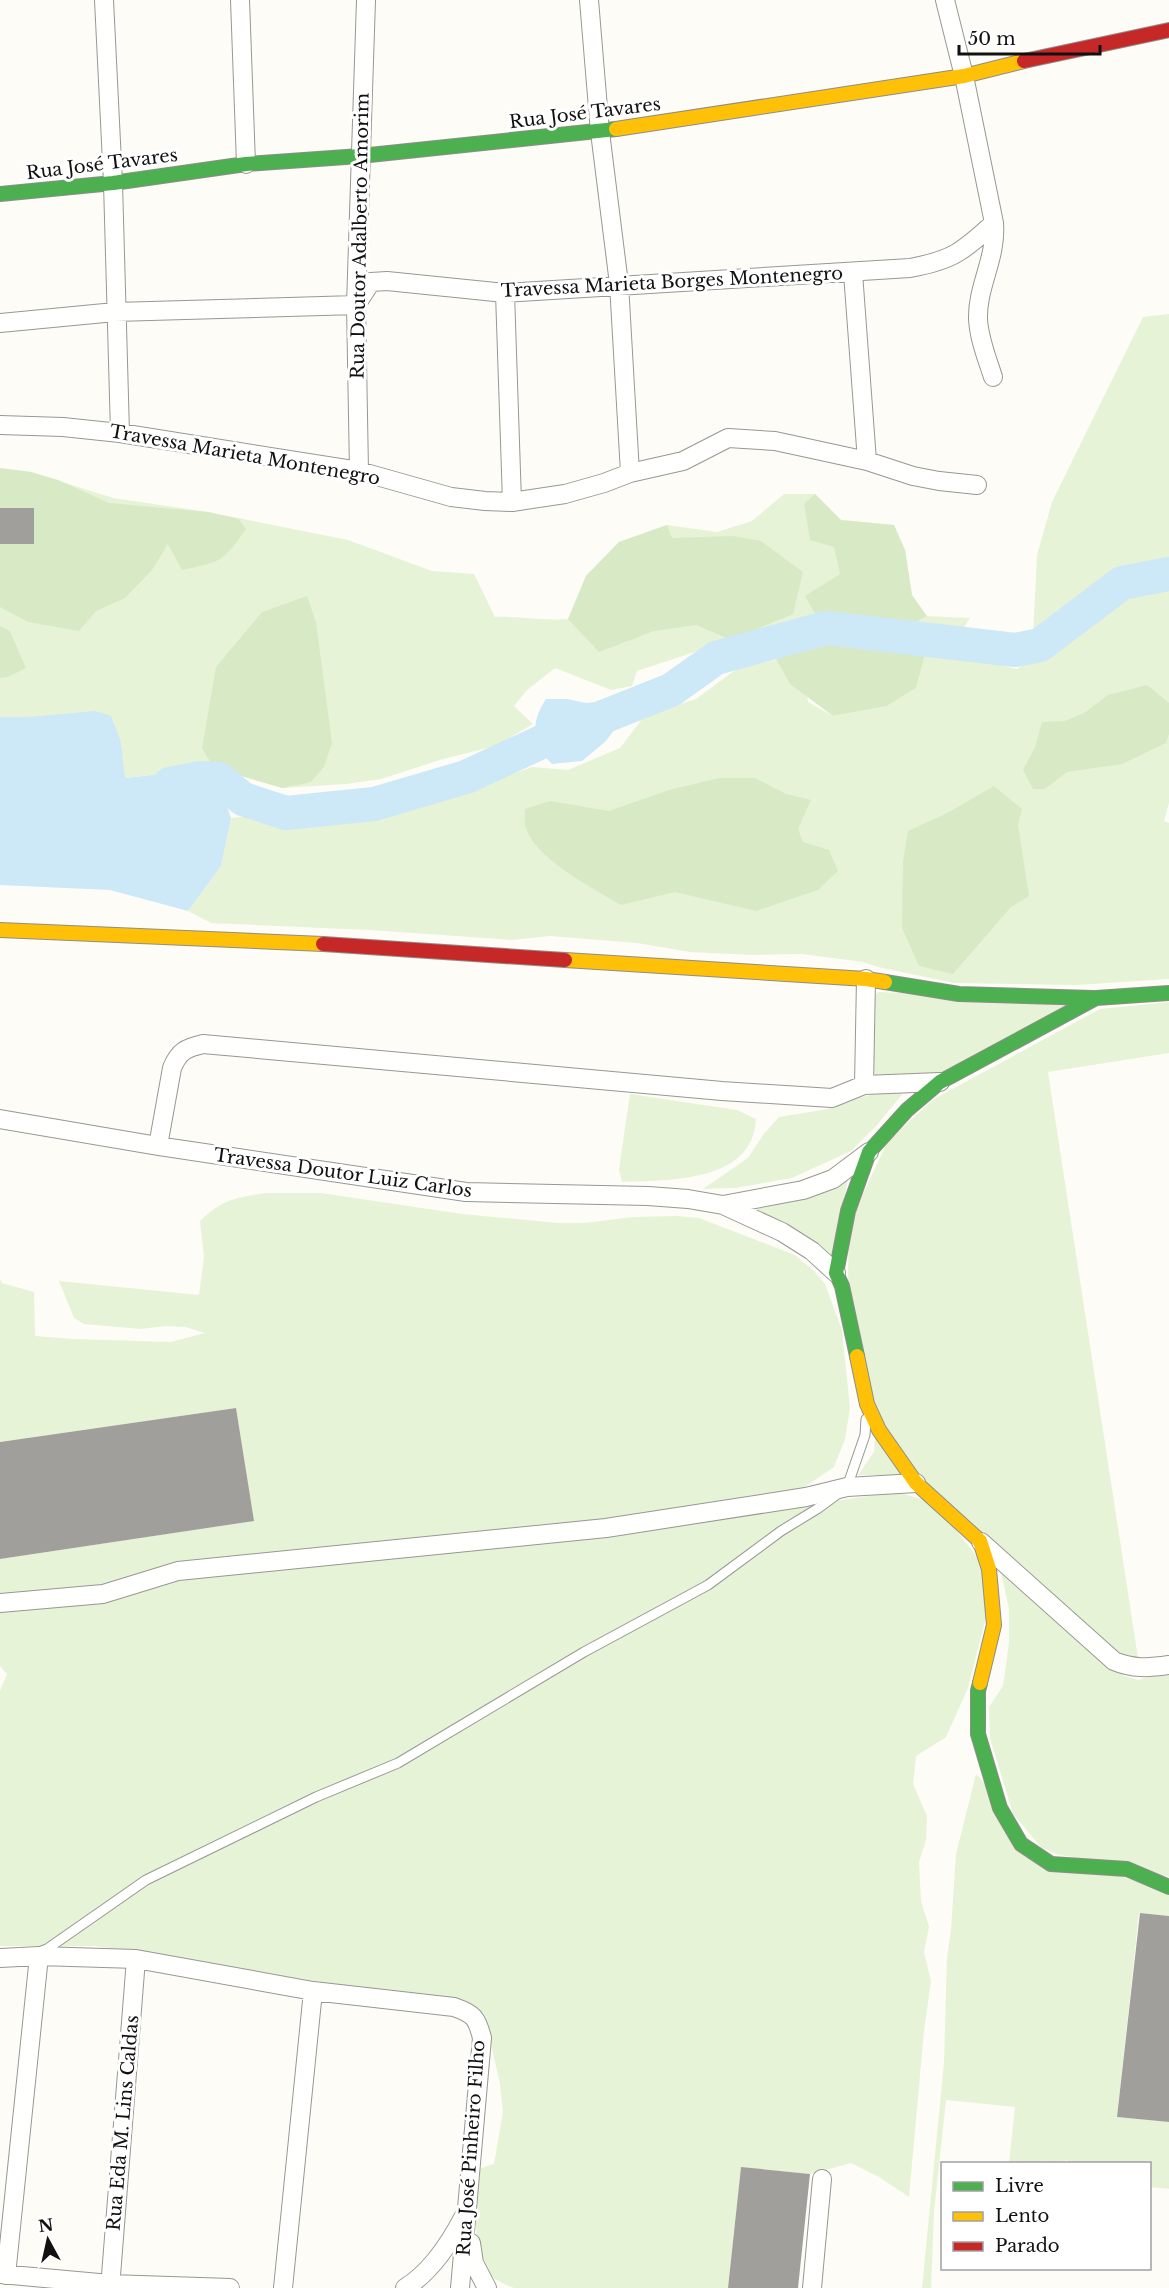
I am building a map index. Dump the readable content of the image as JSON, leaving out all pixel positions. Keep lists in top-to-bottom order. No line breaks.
{"streets":{"street":["Rua José Tavares","Rua Doutor Adalberto Amorim","Travessa Marieta Borges Montenegro","Travessa Marieta Montenegro","Travessa Doutor Luiz Carlos","Rua Eda M. Lins Caldas","Rua José Pinheiro Filho"]},"crossings":[["Rua José Tavares","Rua Doutor Adalberto Amorim"],["Rua Doutor Adalberto Amorim","Travessa Marieta Borges Montenegro"],["Rua Doutor Adalberto Amorim","Travessa Marieta Montenegro"],["Travessa Marieta Borges Montenegro","Travessa Marieta Montenegro"]],"legend":["Livre","Lento","Parado"],"scale_bar":"50 m","north":"top"}
